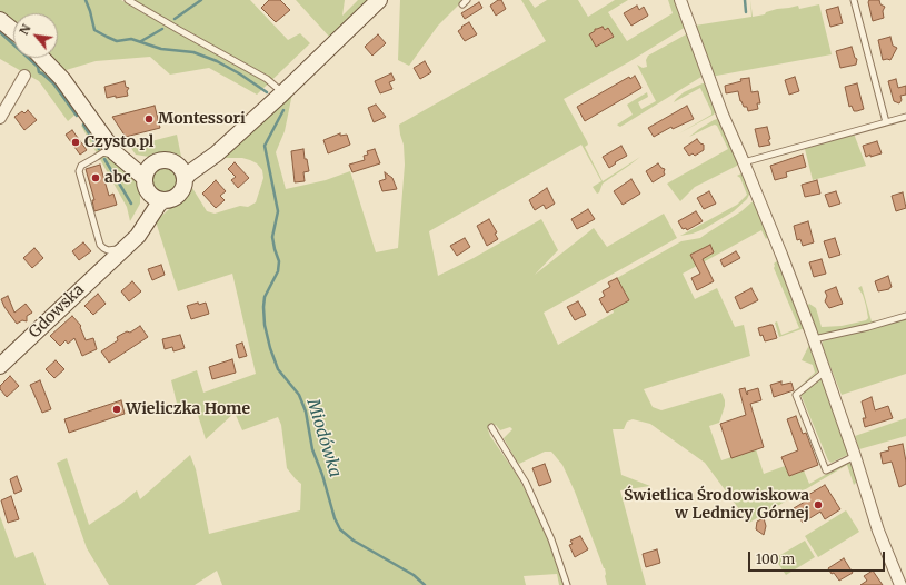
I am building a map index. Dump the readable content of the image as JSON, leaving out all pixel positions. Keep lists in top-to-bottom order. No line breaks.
{"streets":{"main road":["Gdowska"]},"water":["Miodówka"],"places":["Montessori","Czysto.pl","abc","Wieliczka Home","Świetlica Środowiskowa w Lednicy Górnej"],"scale_bar":"100 m","north":"top left"}
